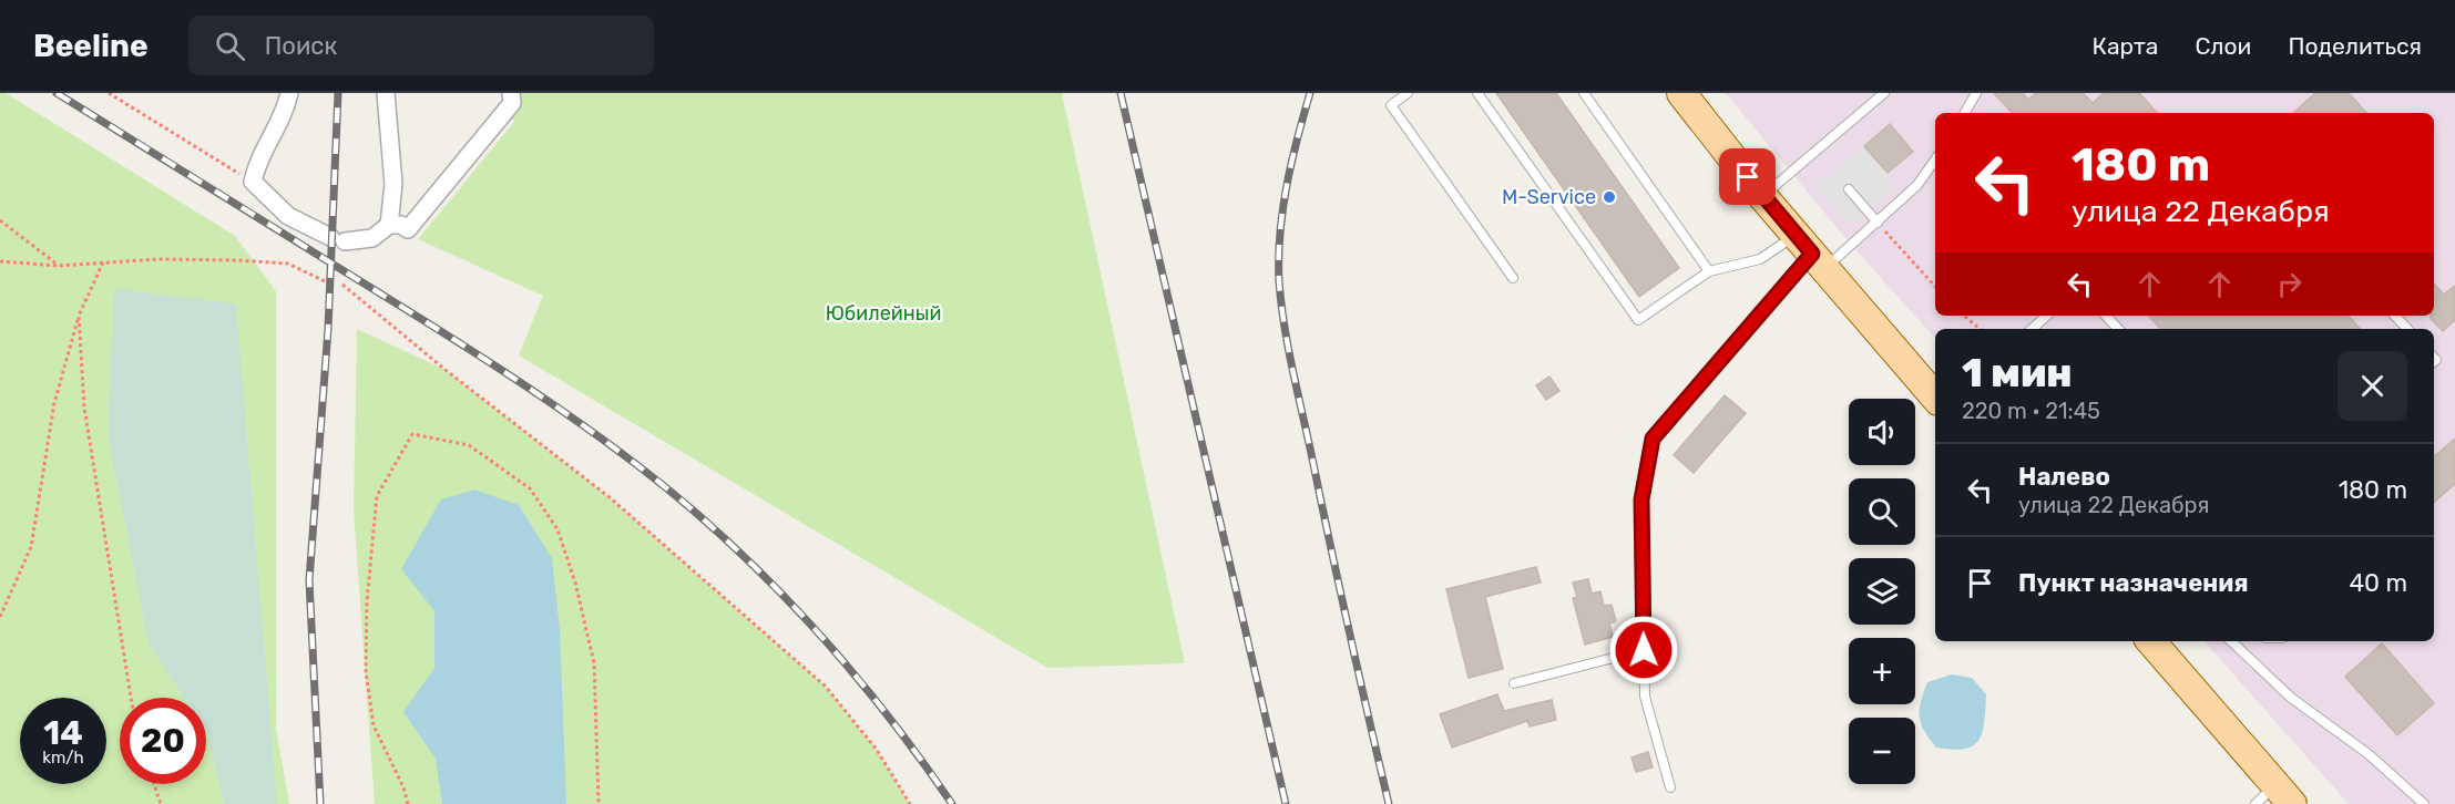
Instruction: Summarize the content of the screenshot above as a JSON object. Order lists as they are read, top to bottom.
{
  "parks": ["Юбилейный"],
  "places": ["M-Service"],
  "page": {
    "header": "Beeline",
    "search": "Поиск",
    "nav": ["Карта", "Слои", "Поделиться"],
    "turn": ["180 m", "улица 22 Декабря"],
    "heading": ["1 мин", "220 m · 21:45"],
    "map_buttons": ["+", "−"],
    "list": [
      {
        "name": "Налево",
        "note": "улица 22 Декабря",
        "value": "180 m"
      },
      {
        "name": "Пункт назначения",
        "value": "40 m"
      }
    ],
    "speed": "14 km/h",
    "limit": "20"
  }
}
